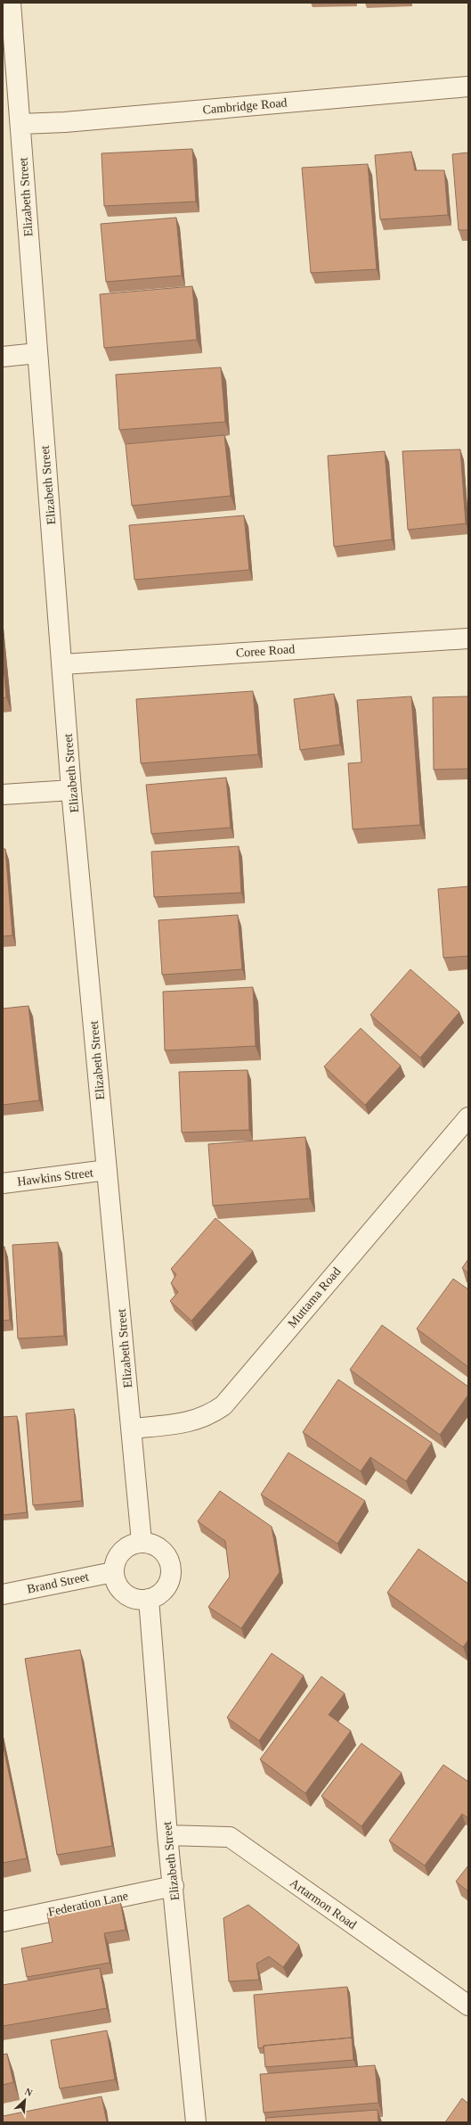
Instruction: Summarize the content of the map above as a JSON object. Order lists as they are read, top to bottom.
{
  "streets": {
    "street": [
      "Cambridge Road",
      "Elizabeth Street",
      "Coree Road",
      "Hawkins Street",
      "Muttama Road",
      "Brand Street",
      "Federation Lane",
      "Artarmon Road"
    ]
  },
  "crossings": [
    ["Cambridge Road", "Elizabeth Street"],
    ["Elizabeth Street", "Coree Road"],
    ["Elizabeth Street", "Hawkins Street"],
    ["Elizabeth Street", "Muttama Road"],
    ["Elizabeth Street", "Brand Street"],
    ["Elizabeth Street", "Federation Lane"],
    ["Elizabeth Street", "Artarmon Road"]
  ],
  "north": "top right"
}
